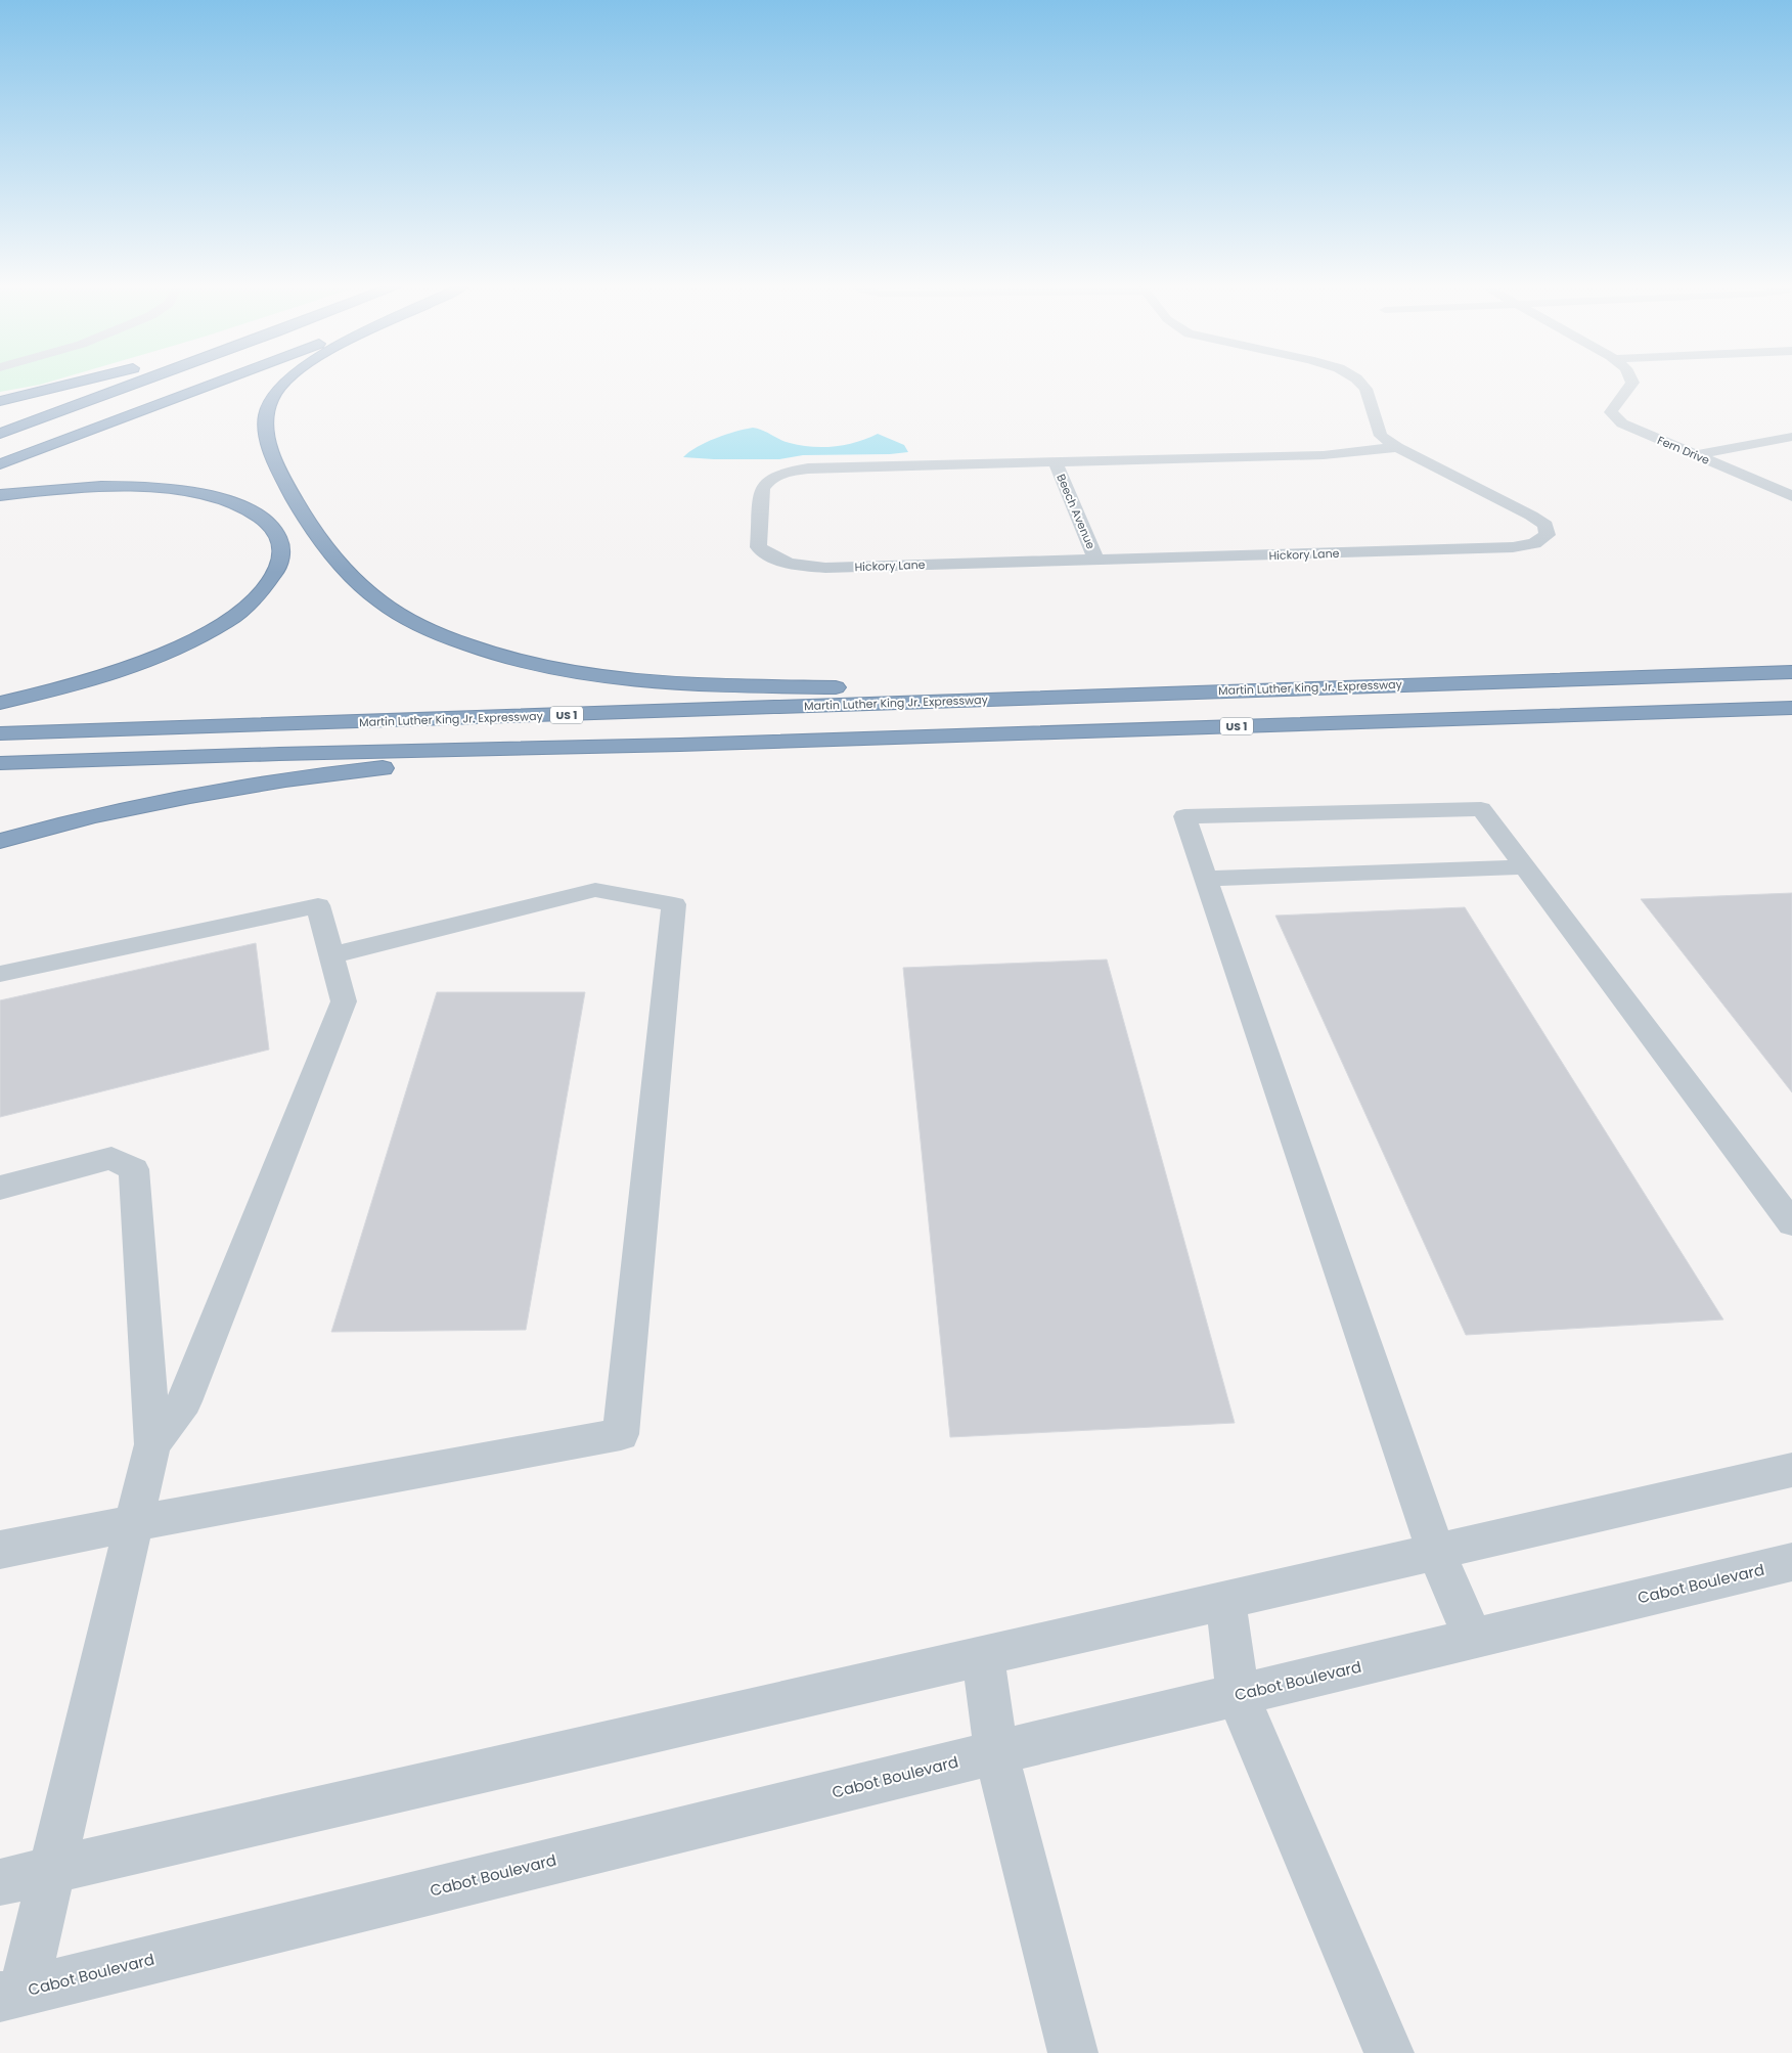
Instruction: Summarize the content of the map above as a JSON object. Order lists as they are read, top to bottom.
{
  "streets": {
    "highway": ["Martin Luther King Jr. Expressway", "US 1"],
    "street": [
      "Fern Drive",
      "Beech Avenue",
      "Hickory Lane",
      "Cabot Boulevard"
    ]
  },
  "crossings": [
    ["Beech Avenue", "Hickory Lane"]
  ]
}
